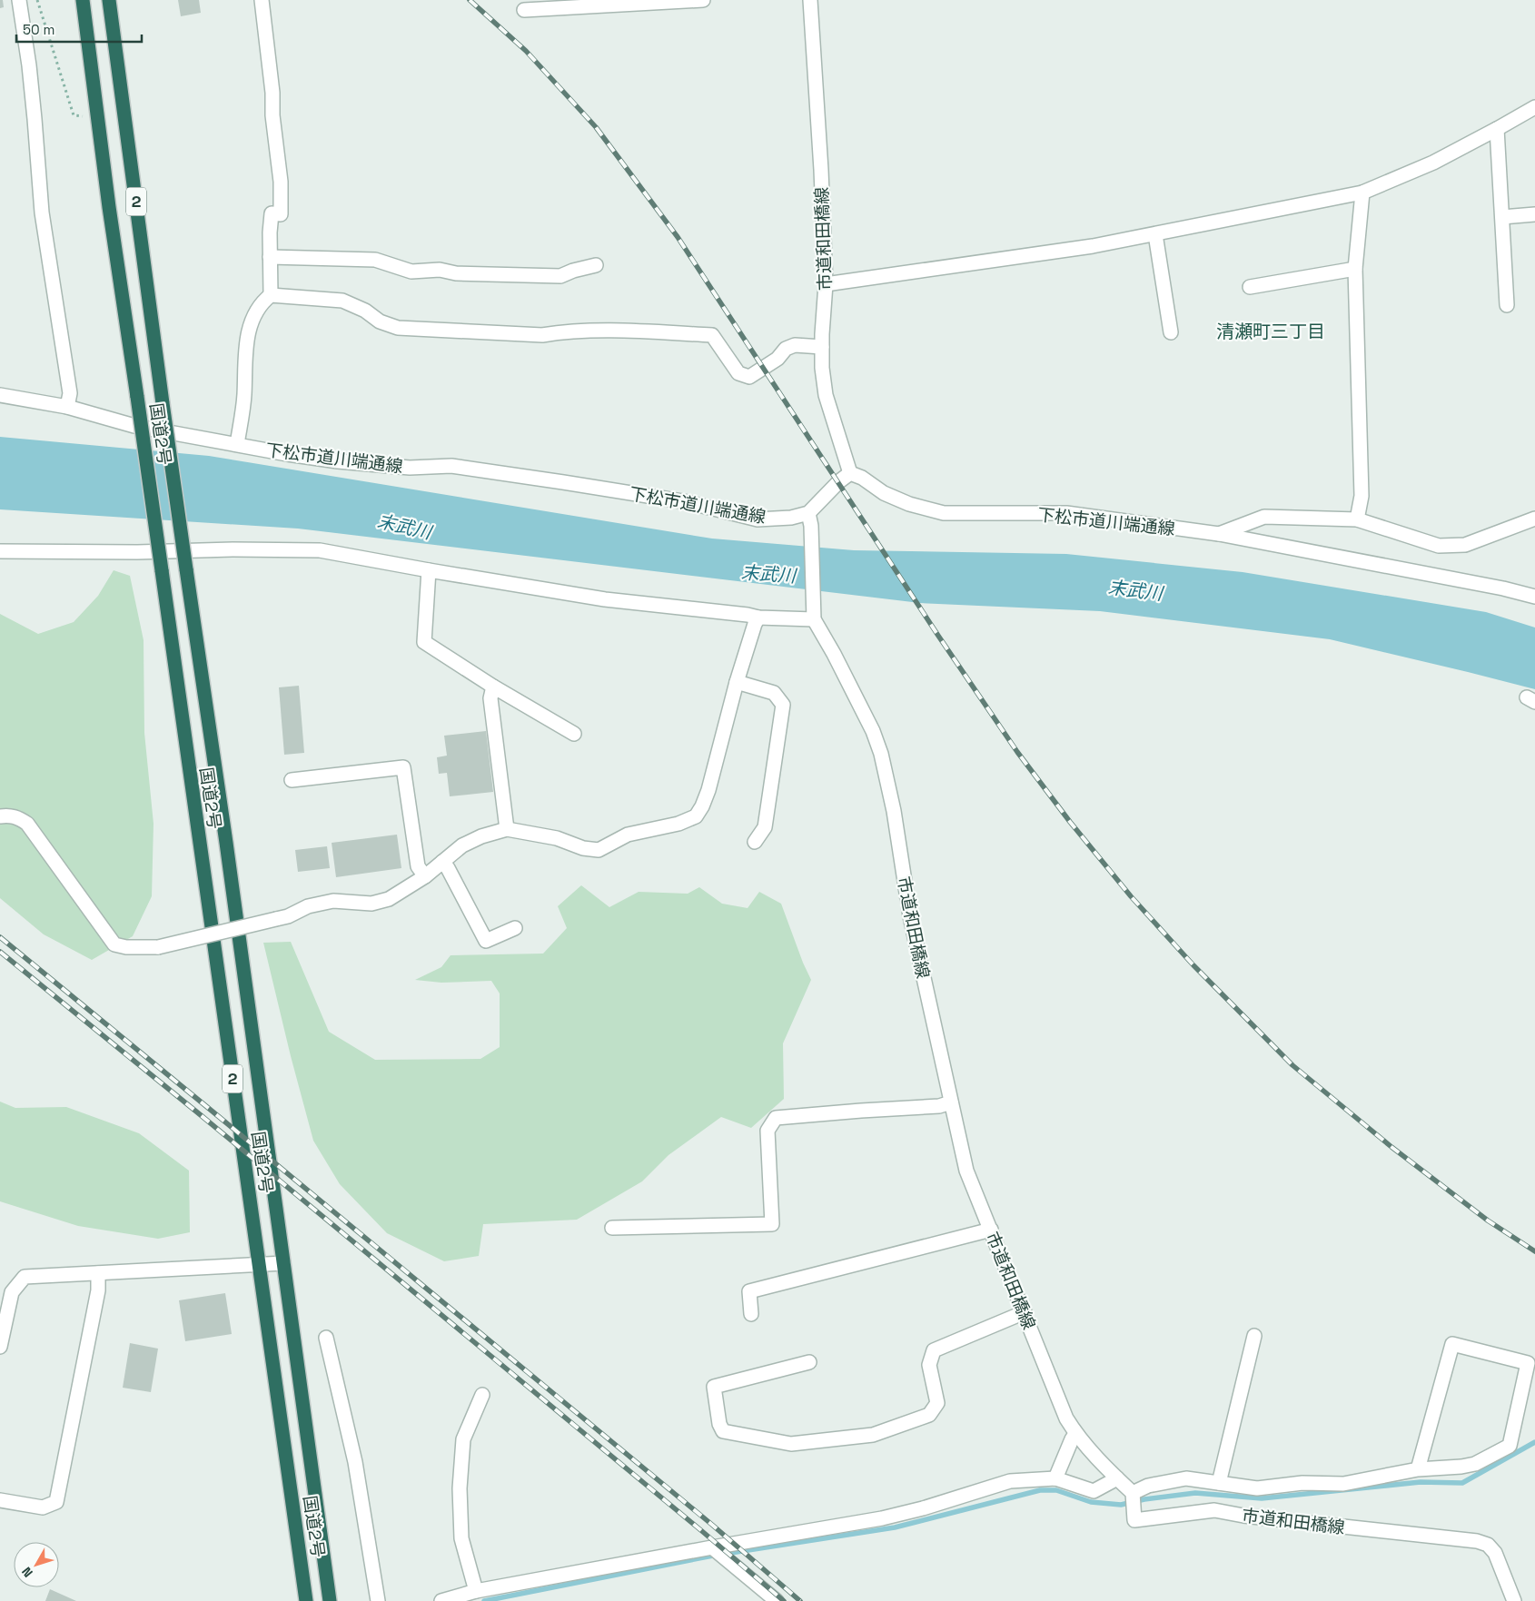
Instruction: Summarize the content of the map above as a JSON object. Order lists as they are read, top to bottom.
{
  "streets": {
    "highway": ["2", "国道2号"],
    "street": ["市道和田橋線", "下松市道川端通線"]
  },
  "crossings": [
    ["市道和田橋線", "下松市道川端通線"]
  ],
  "districts": ["清瀬町三丁目"],
  "water": ["末武川"],
  "scale_bar": "50 m",
  "north": "bottom left"
}
